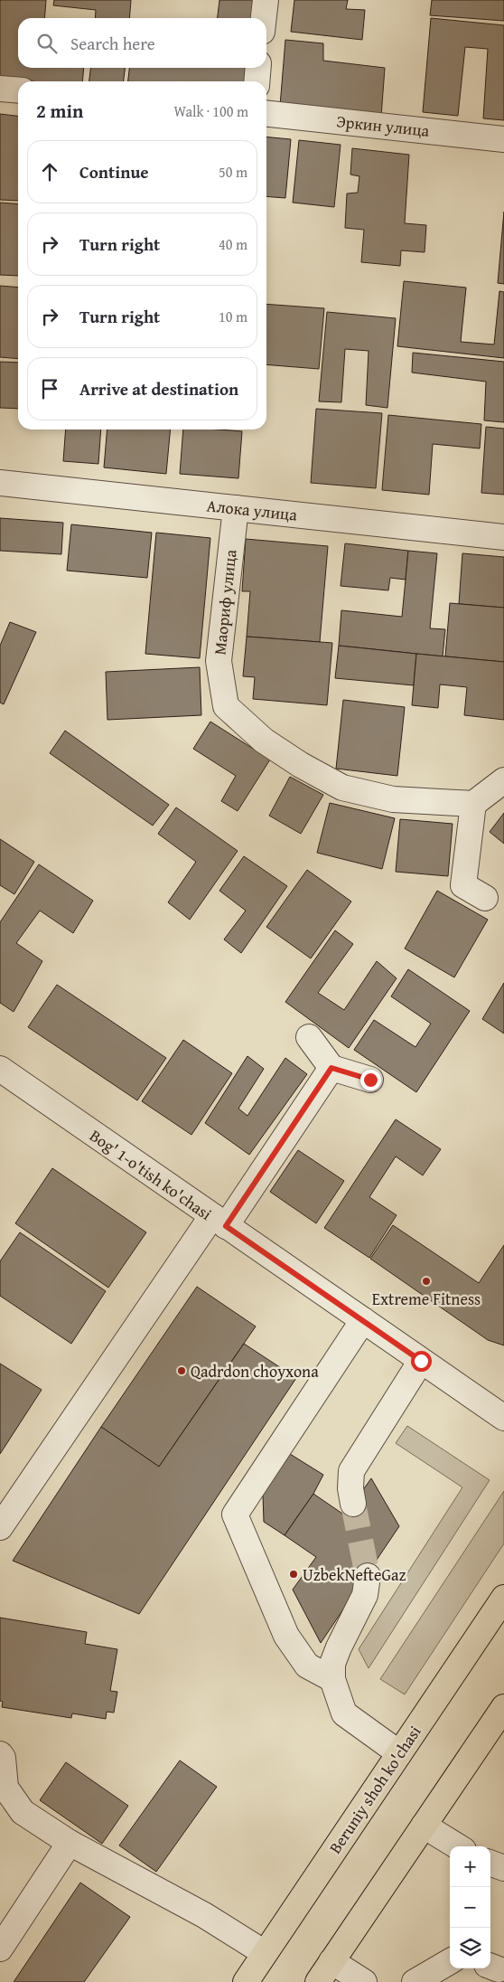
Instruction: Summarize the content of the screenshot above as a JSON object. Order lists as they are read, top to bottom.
{
  "streets": {
    "main road": ["Beruniy shoh ko'chasi"],
    "street": [
      "Эркин улица",
      "Алока улица",
      "Маориф улица",
      "Bog' 1-o'tish ko'chasi"
    ]
  },
  "crossings": [
    ["Алока улица", "Маориф улица"]
  ],
  "places": ["Extreme Fitness", "Qadrdon choyxona", "UzbekNefteGaz"],
  "page": {
    "search": "Search here",
    "heading": ["2 min", "Walk · 100 m"],
    "list": [
      ["Continue", "50 m"],
      ["Turn right", "40 m"],
      ["Turn right", "10 m"],
      "Arrive at destination"
    ],
    "map_buttons": ["+", "−"]
  }
}
